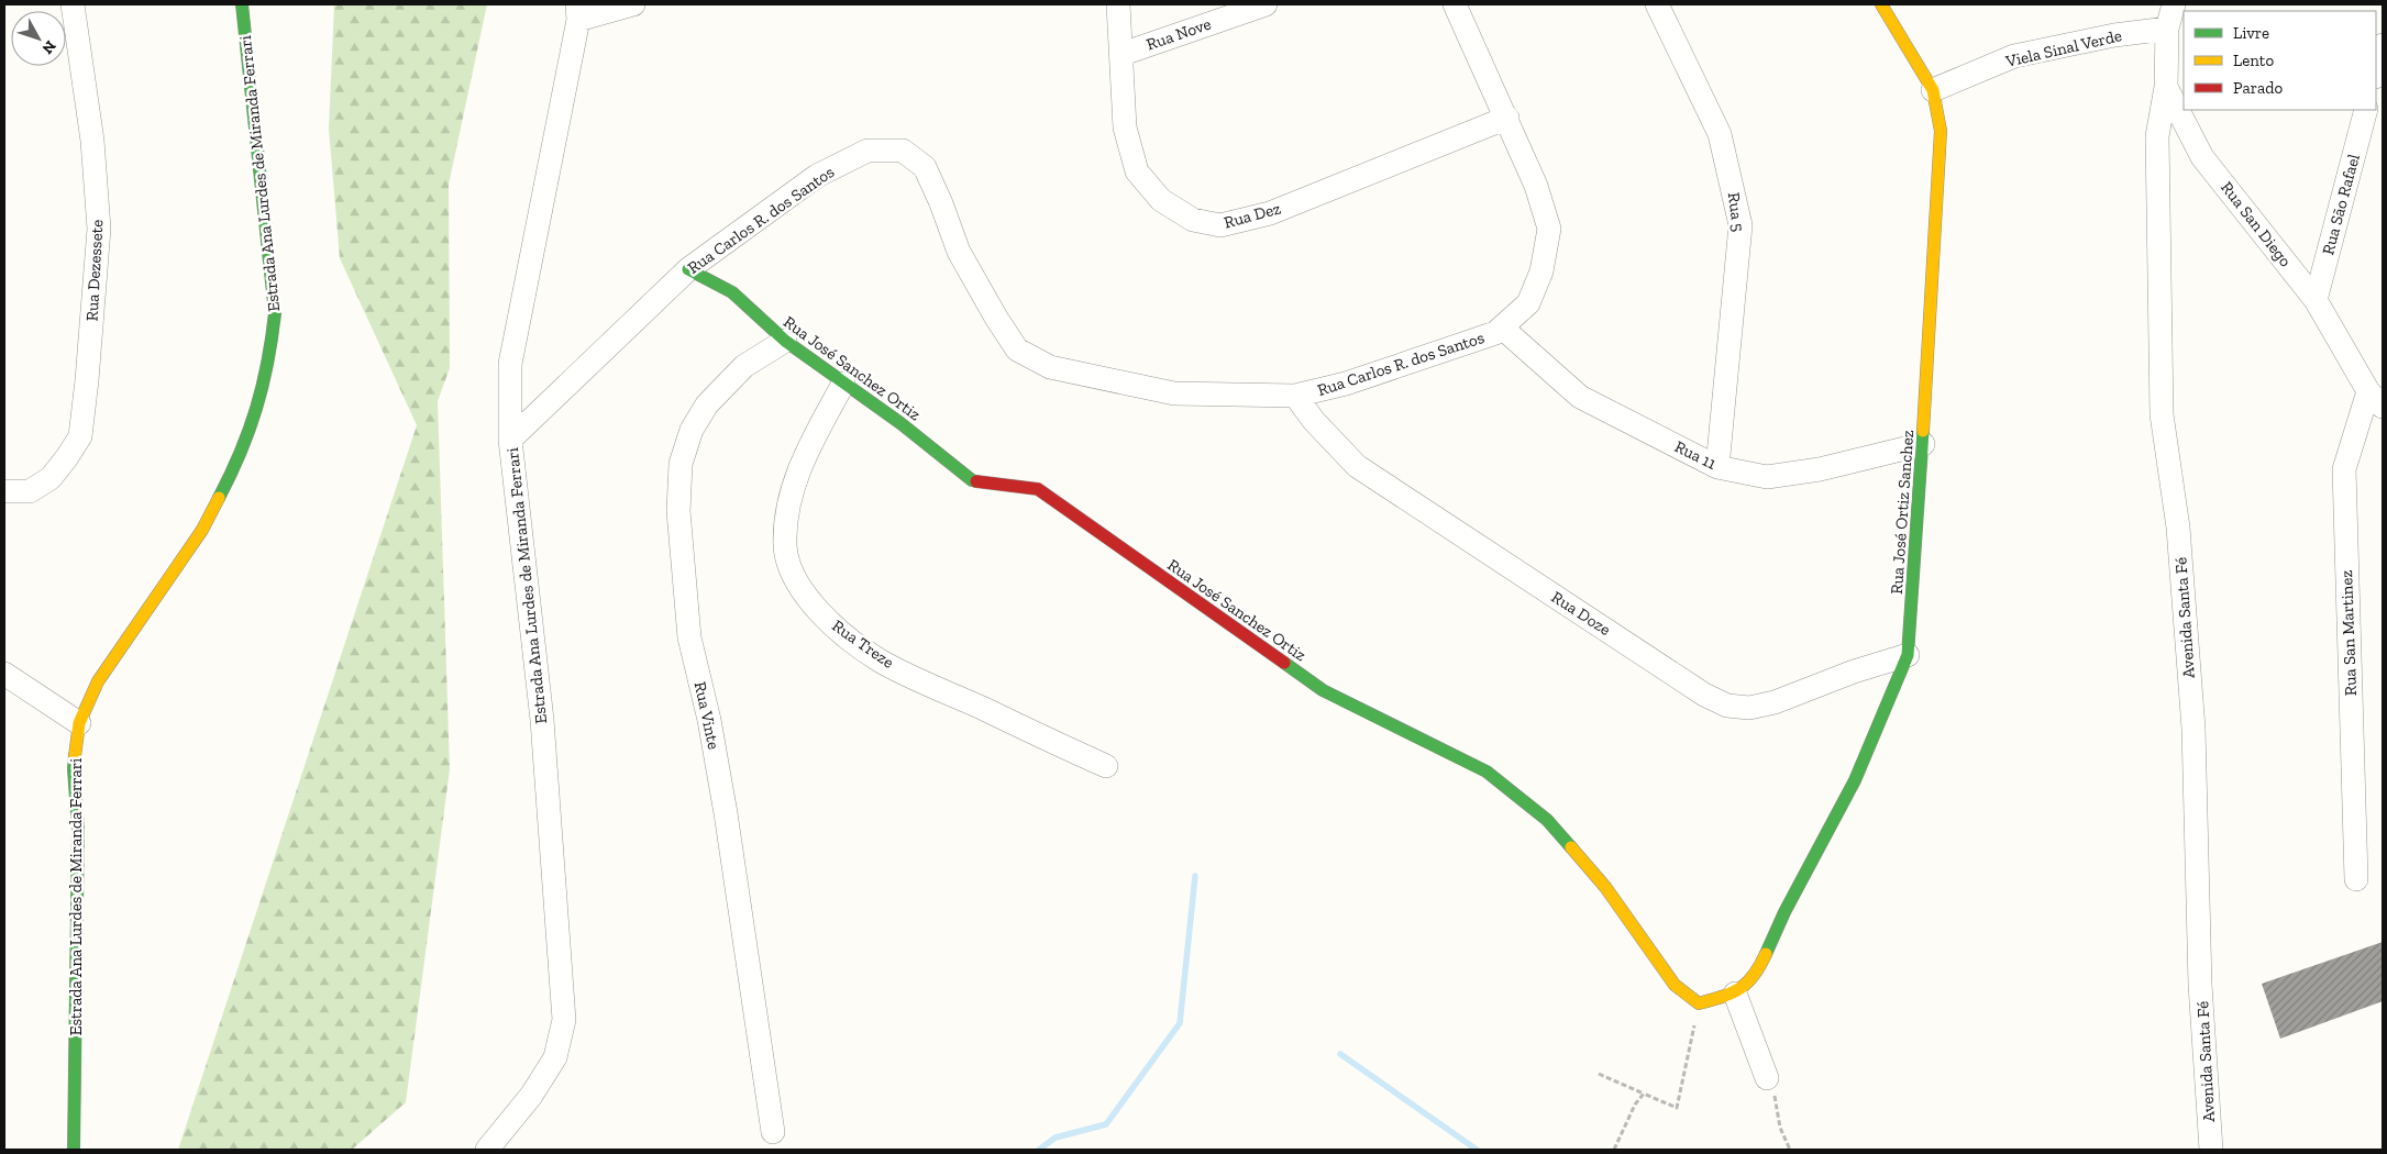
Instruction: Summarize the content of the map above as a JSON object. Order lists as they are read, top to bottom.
{
  "streets": {
    "street": [
      "Rua Nove",
      "Viela Sinal Verde",
      "Estrada Ana Lurdes de Miranda Ferrari",
      "Rua São Rafael",
      "Rua 5",
      "Rua Dez",
      "Rua Carlos R. dos Santos",
      "Rua San Diego",
      "Rua Dezessete",
      "Rua José Sanchez Ortiz",
      "Rua 11",
      "Rua José Ortiz Sanchez",
      "Rua Doze",
      "Avenida Santa Fé",
      "Rua San Martinez",
      "Rua Treze",
      "Rua Vinte"
    ]
  },
  "crossings": [
    ["Rua Nove", "Rua Dez"],
    ["Viela Sinal Verde", "Rua San Diego"],
    ["Viela Sinal Verde", "Rua José Ortiz Sanchez"],
    ["Estrada Ana Lurdes de Miranda Ferrari", "Rua Carlos R. dos Santos"],
    ["Rua São Rafael", "Rua San Diego"],
    ["Rua 5", "Rua 11"],
    ["Rua Dez", "Rua Carlos R. dos Santos"],
    ["Rua Carlos R. dos Santos", "Rua José Sanchez Ortiz"],
    ["Rua Carlos R. dos Santos", "Rua 11"],
    ["Rua Carlos R. dos Santos", "Rua Doze"],
    ["Rua San Diego", "Avenida Santa Fé"],
    ["Rua San Diego", "Rua San Martinez"],
    ["Rua José Sanchez Ortiz", "Rua Treze"],
    ["Rua José Sanchez Ortiz", "Rua Vinte"],
    ["Rua 11", "Rua José Ortiz Sanchez"],
    ["Rua José Ortiz Sanchez", "Rua Doze"]
  ],
  "legend": ["Livre", "Lento", "Parado"],
  "north": "bottom right"
}
